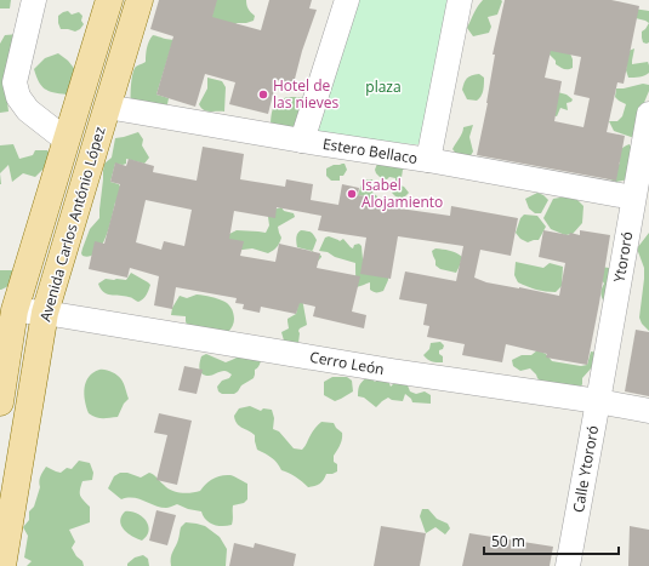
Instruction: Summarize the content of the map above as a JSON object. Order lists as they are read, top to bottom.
{
  "streets": {
    "main road": ["Avenida Carlos António López"],
    "street": [
      "Estero Bellaco",
      "Ytororó",
      "Cerro León",
      "Calle Ytororó"
    ]
  },
  "crossings": [
    ["Estero Bellaco", "Avenida Carlos António López"],
    ["Estero Bellaco", "Ytororó"],
    ["Avenida Carlos António López", "Cerro León"],
    ["Ytororó", "Cerro León"],
    ["Ytororó", "Calle Ytororó"],
    ["Cerro León", "Calle Ytororó"]
  ],
  "parks": ["plaza"],
  "places": ["Hotel de las nieves", "Isabel Alojamiento"],
  "scale_bar": "50 m"
}
